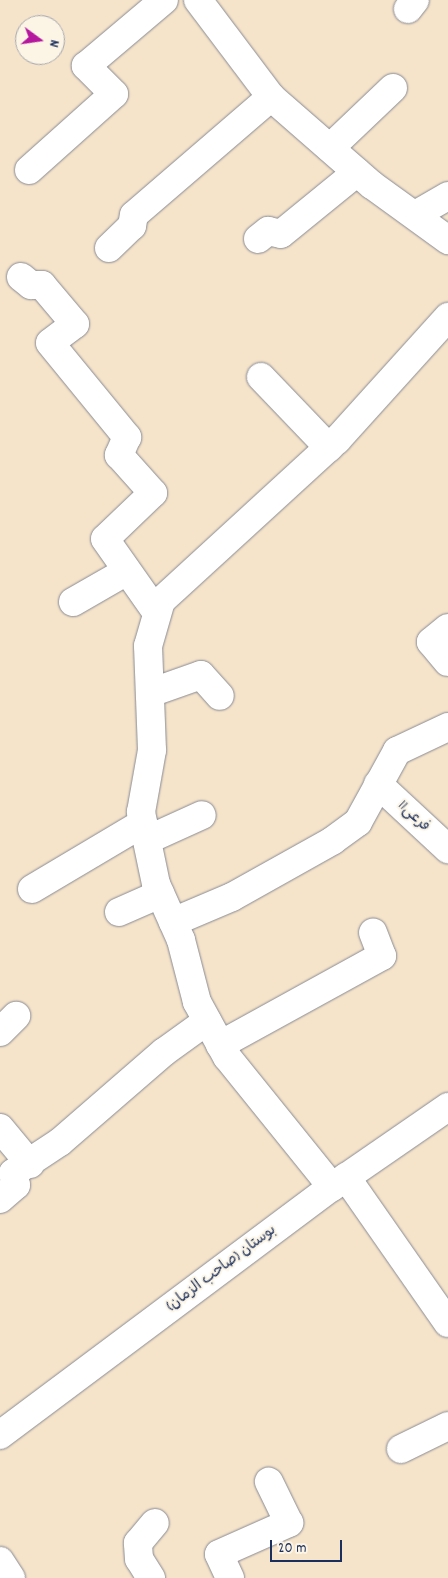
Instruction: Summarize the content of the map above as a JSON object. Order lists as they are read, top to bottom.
{
  "streets": {
    "street": ["فرعی11", "بوستان (صاحب الزمان)"]
  },
  "scale_bar": "20 m",
  "north": "right"
}
